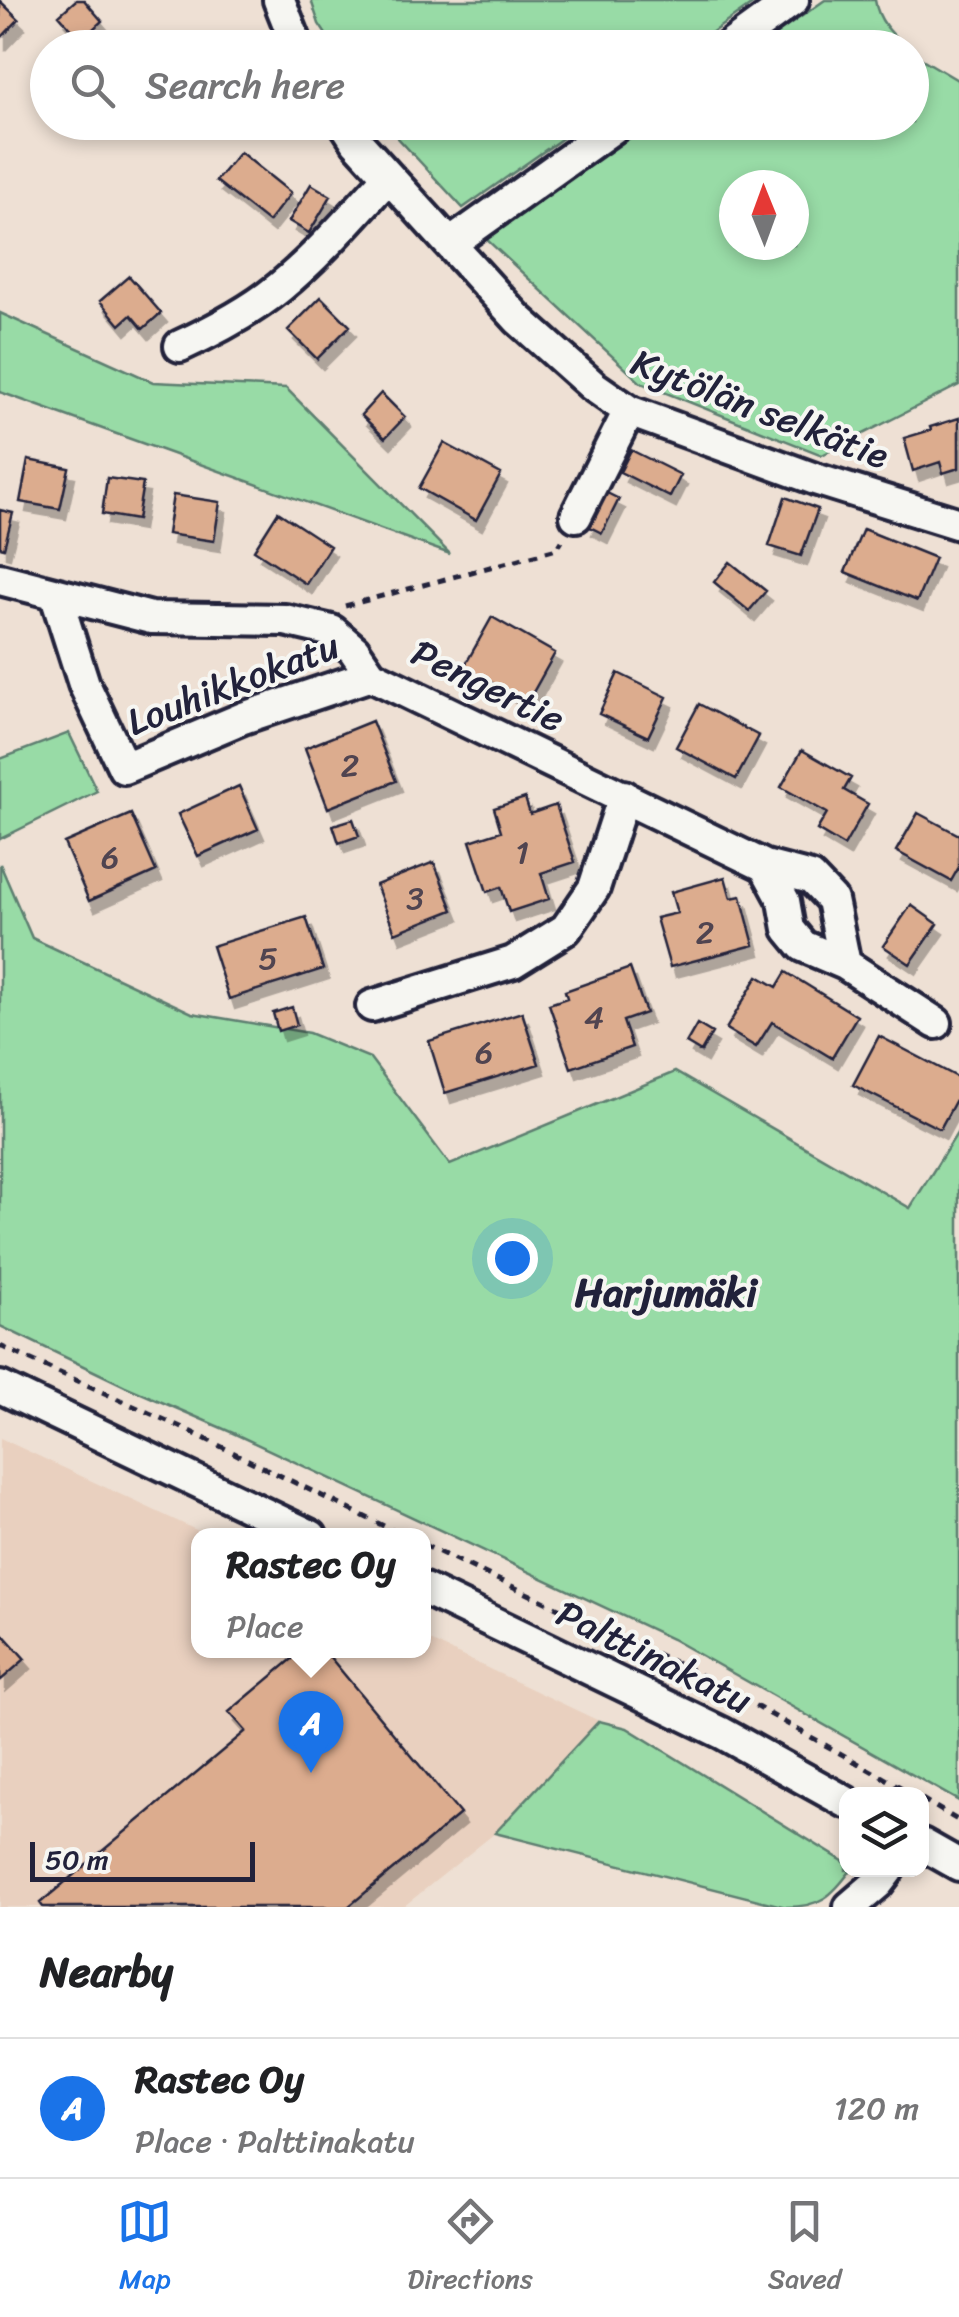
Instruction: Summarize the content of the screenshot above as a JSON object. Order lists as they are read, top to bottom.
{
  "streets": {
    "street": [
      "Kytölän selkätie",
      "Louhikkokatu",
      "Pengertie",
      "Palttinakatu"
    ]
  },
  "crossings": [
    ["Louhikkokatu", "Pengertie"]
  ],
  "districts": ["Harjumäki"],
  "house_numbers": [
    "2",
    "1",
    "6",
    "3",
    "2",
    "5",
    "4",
    "6"
  ],
  "scale_bar": "50 m",
  "north": "top",
  "page": {
    "search": "Search here",
    "popup": ["Rastec Oy", "Place"],
    "pins": "A",
    "scale": "50 m",
    "heading": "Nearby",
    "list": [
      {
        "mark": "A",
        "name": "Rastec Oy",
        "note": "Place · Palttinakatu",
        "value": "120 m"
      }
    ],
    "nav": ["Map", "Directions", "Saved"]
  }
}
